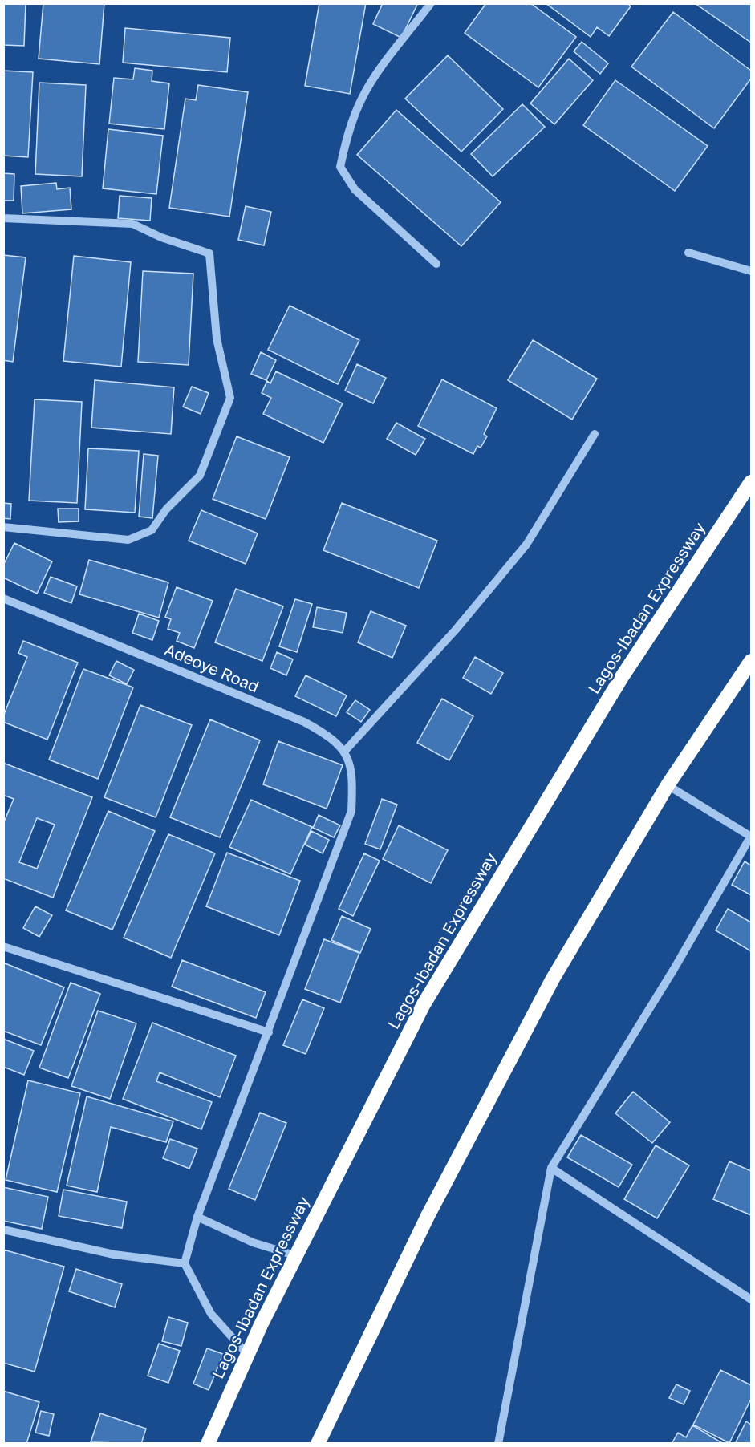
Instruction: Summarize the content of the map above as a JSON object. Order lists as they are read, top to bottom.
{
  "streets": {
    "highway": ["Lagos-Ibadan Expressway"],
    "street": ["Adeoye Road"]
  }
}
